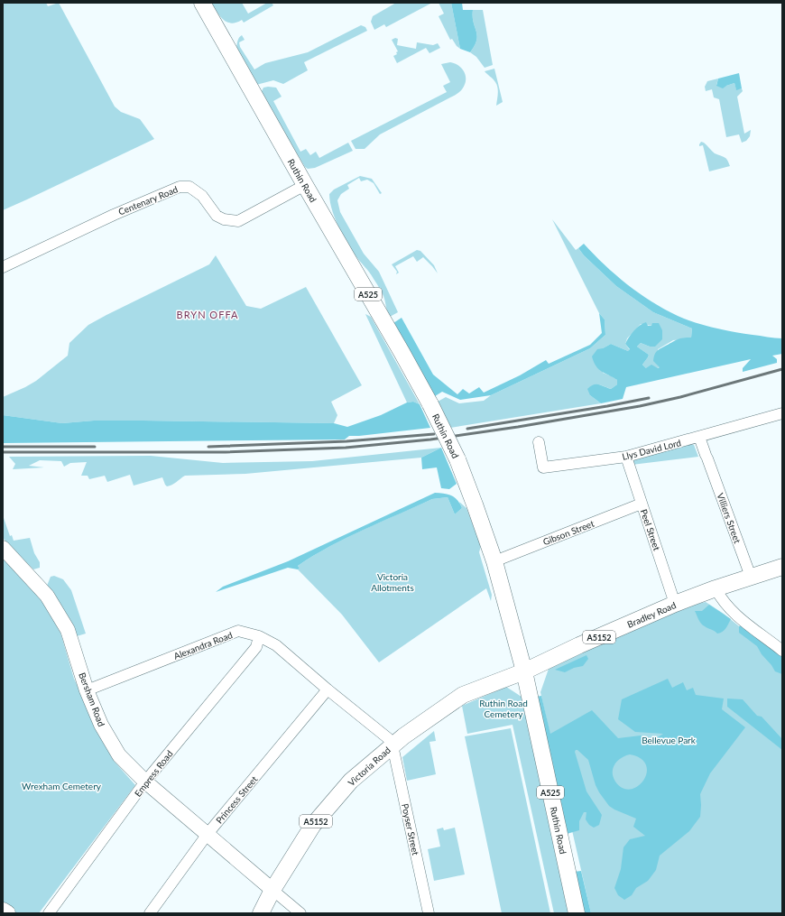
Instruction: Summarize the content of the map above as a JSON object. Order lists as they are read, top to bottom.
{
  "streets": {
    "main road": [
      "Ruthin Road",
      "A525",
      "Bradley Road",
      "A5152",
      "Bersham Road",
      "Victoria Road"
    ],
    "street": [
      "Centenary Road",
      "Llys David Lord",
      "Villiers Street",
      "Peel Street",
      "Gibson Street",
      "Alexandra Road",
      "Empress Road",
      "Princess Street",
      "Poyser Street"
    ]
  },
  "crossings": [
    ["Ruthin Road", "Centenary Road"],
    ["Ruthin Road", "Gibson Street"],
    ["Ruthin Road", "Bradley Road"],
    ["Ruthin Road", "Victoria Road"],
    ["Llys David Lord", "Villiers Street"],
    ["Llys David Lord", "Peel Street"],
    ["Villiers Street", "Bradley Road"],
    ["Peel Street", "Gibson Street"],
    ["Peel Street", "Bradley Road"],
    ["Bradley Road", "Victoria Road"],
    ["Alexandra Road", "Bersham Road"],
    ["Alexandra Road", "Victoria Road"],
    ["Alexandra Road", "Empress Road"],
    ["Alexandra Road", "Princess Street"],
    ["Alexandra Road", "Poyser Street"],
    ["Bersham Road", "Victoria Road"],
    ["Bersham Road", "Empress Road"],
    ["Bersham Road", "Princess Street"],
    ["Victoria Road", "Poyser Street"]
  ],
  "districts": ["BRYN OFFA"],
  "parks": [
    "Victoria Allotments",
    "Ruthin Road Cemetery",
    "Bellevue Park",
    "Wrexham Cemetery"
  ]
}
